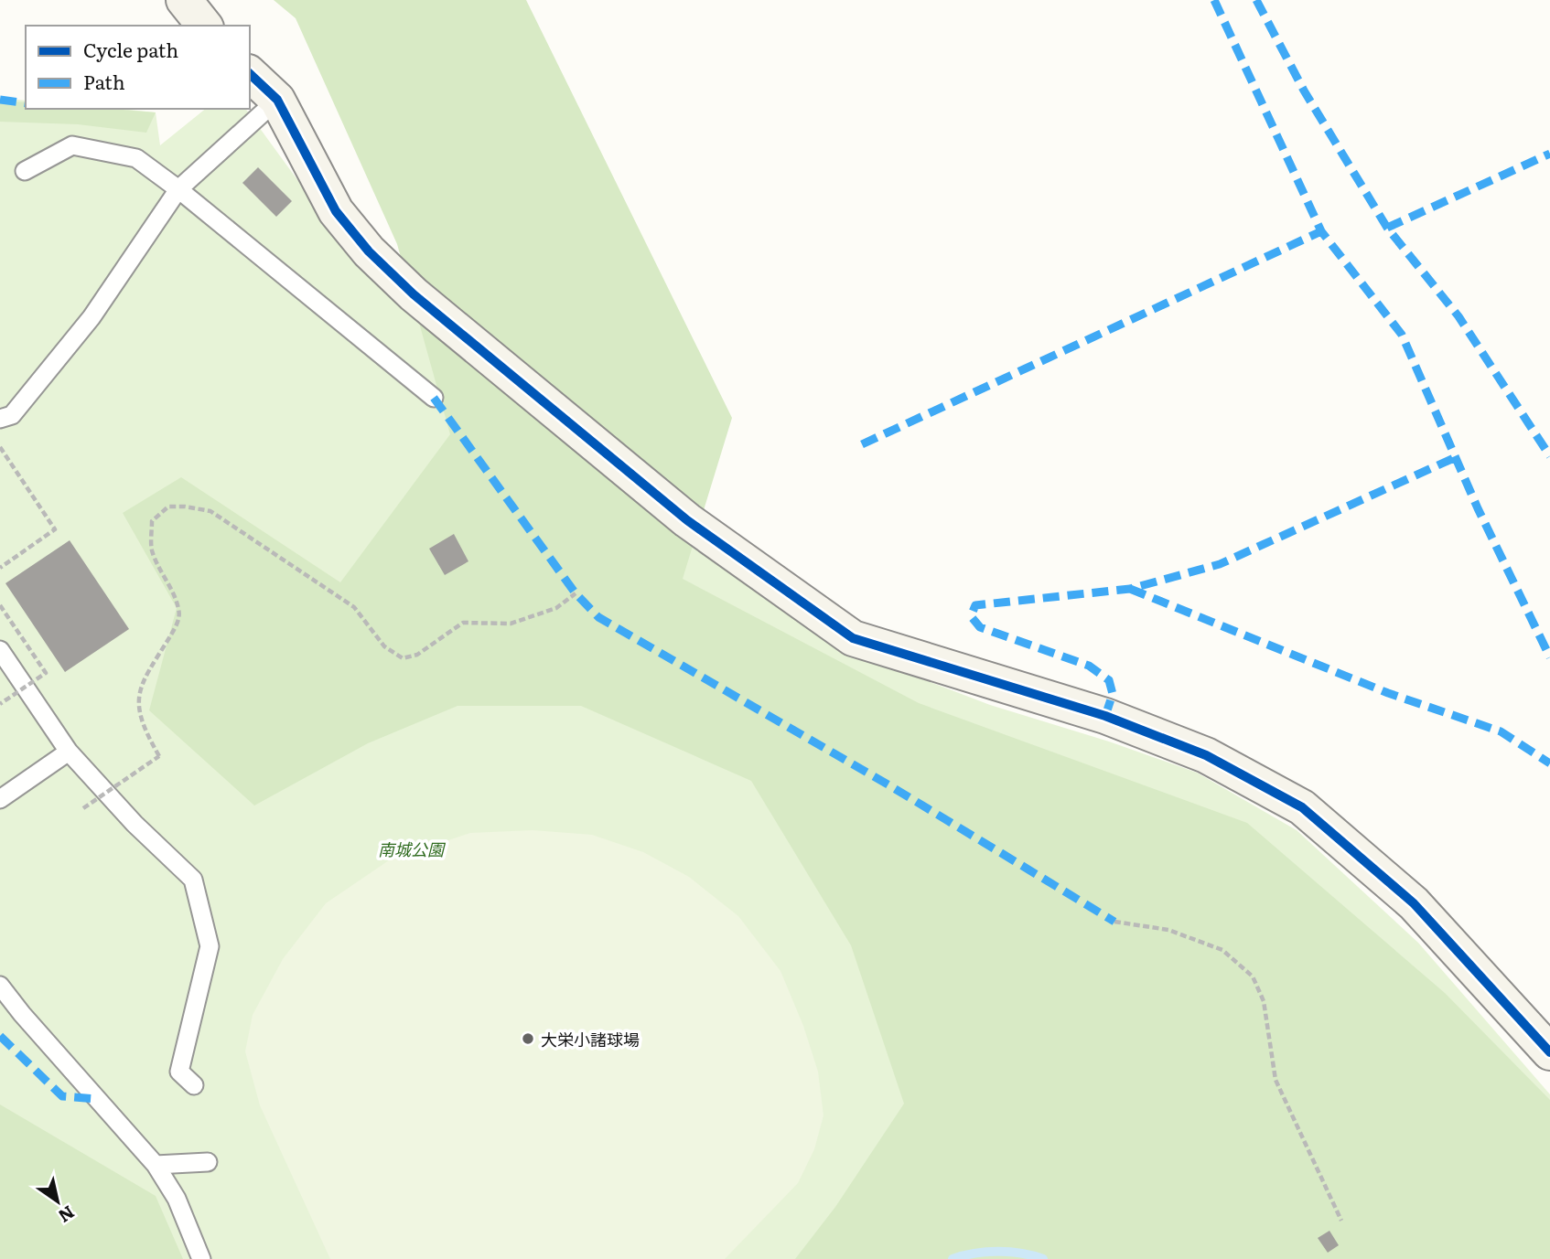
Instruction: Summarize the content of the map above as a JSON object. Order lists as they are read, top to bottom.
{
  "parks": ["南城公園"],
  "places": ["大栄小諸球場"],
  "legend": ["Cycle path", "Path"],
  "north": "bottom right"
}
